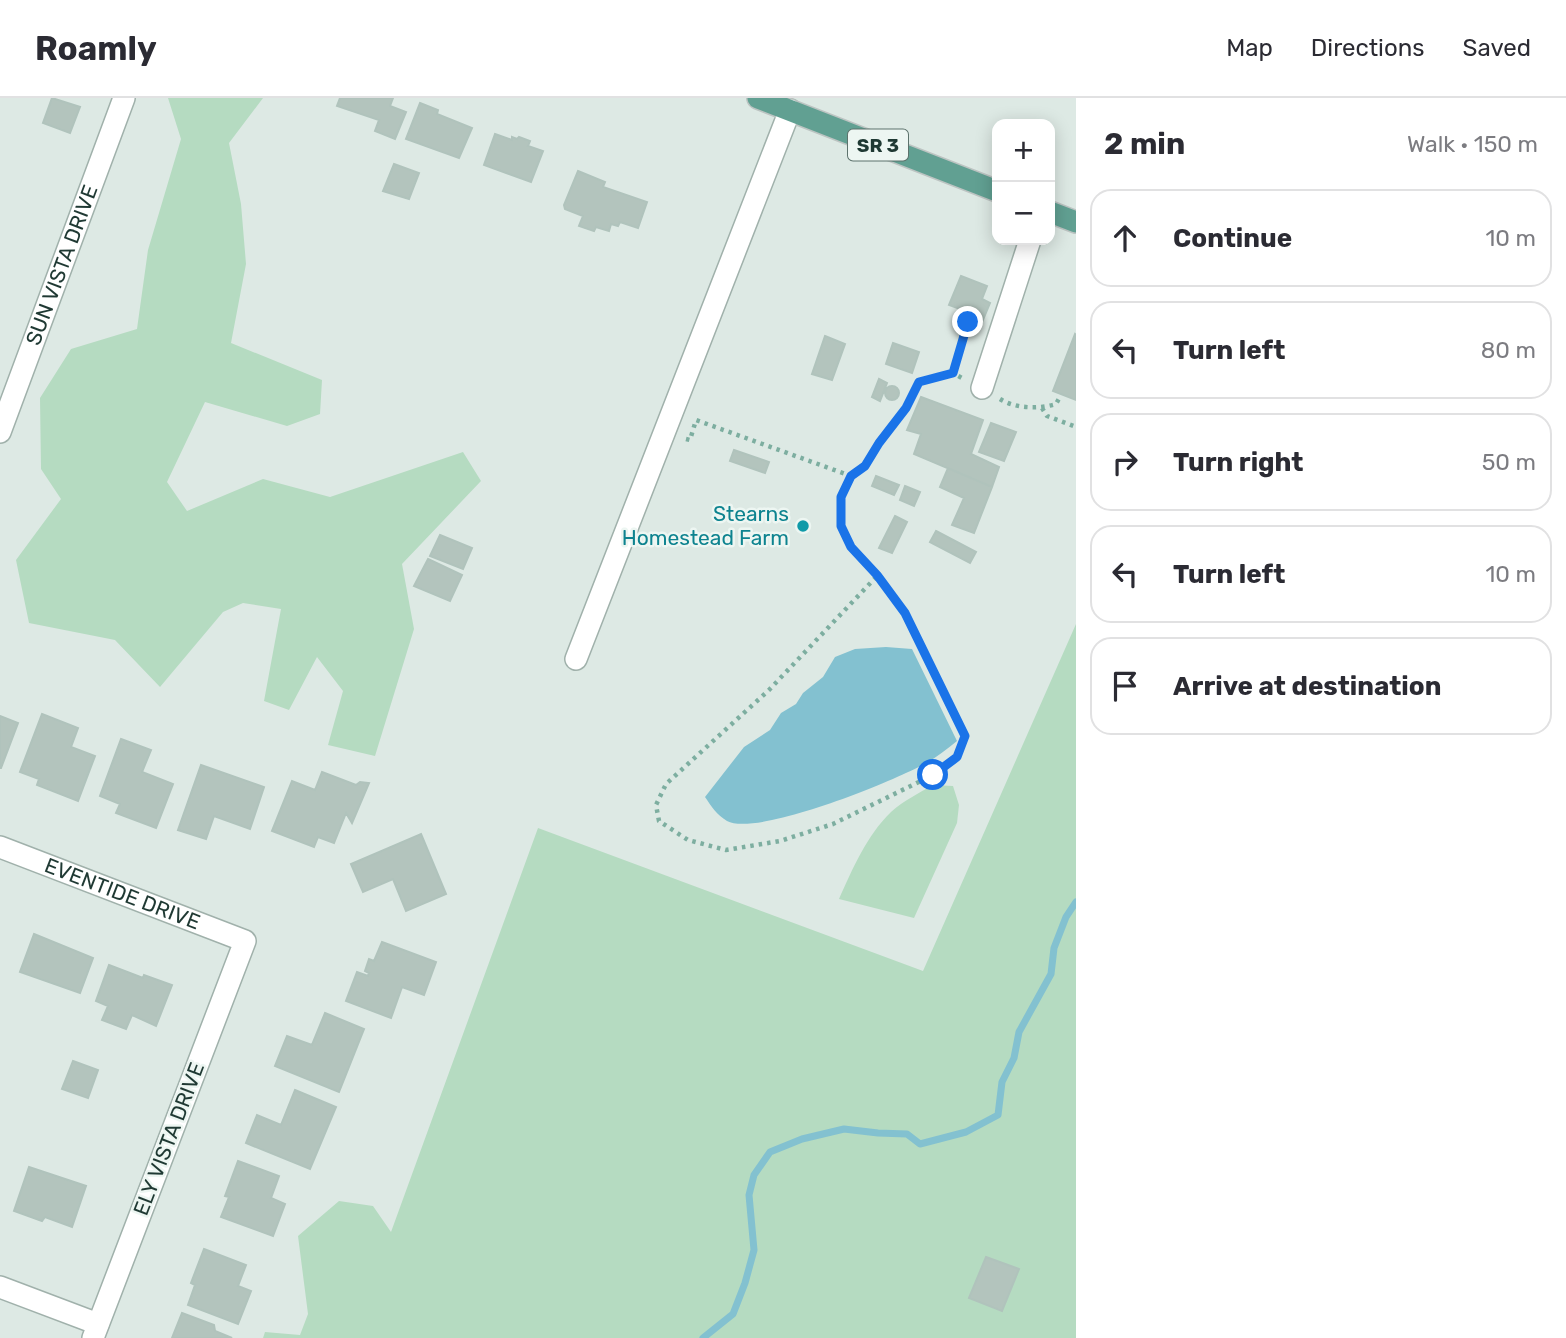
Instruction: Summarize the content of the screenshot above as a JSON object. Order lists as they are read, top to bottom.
{
  "streets": {
    "main road": ["SR 3"],
    "street": ["SUN VISTA DRIVE", "EVENTIDE DRIVE", "ELY VISTA DRIVE"]
  },
  "crossings": [
    ["EVENTIDE DRIVE", "ELY VISTA DRIVE"]
  ],
  "places": ["Stearns Homestead Farm"],
  "page": {
    "header": "Roamly",
    "nav": ["Map", "Directions", "Saved"],
    "heading": ["2 min", "Walk · 150 m"],
    "map_buttons": ["+", "−"],
    "list": [
      ["Continue", "10 m"],
      ["Turn left", "80 m"],
      ["Turn right", "50 m"],
      ["Turn left", "10 m"],
      "Arrive at destination"
    ]
  }
}
